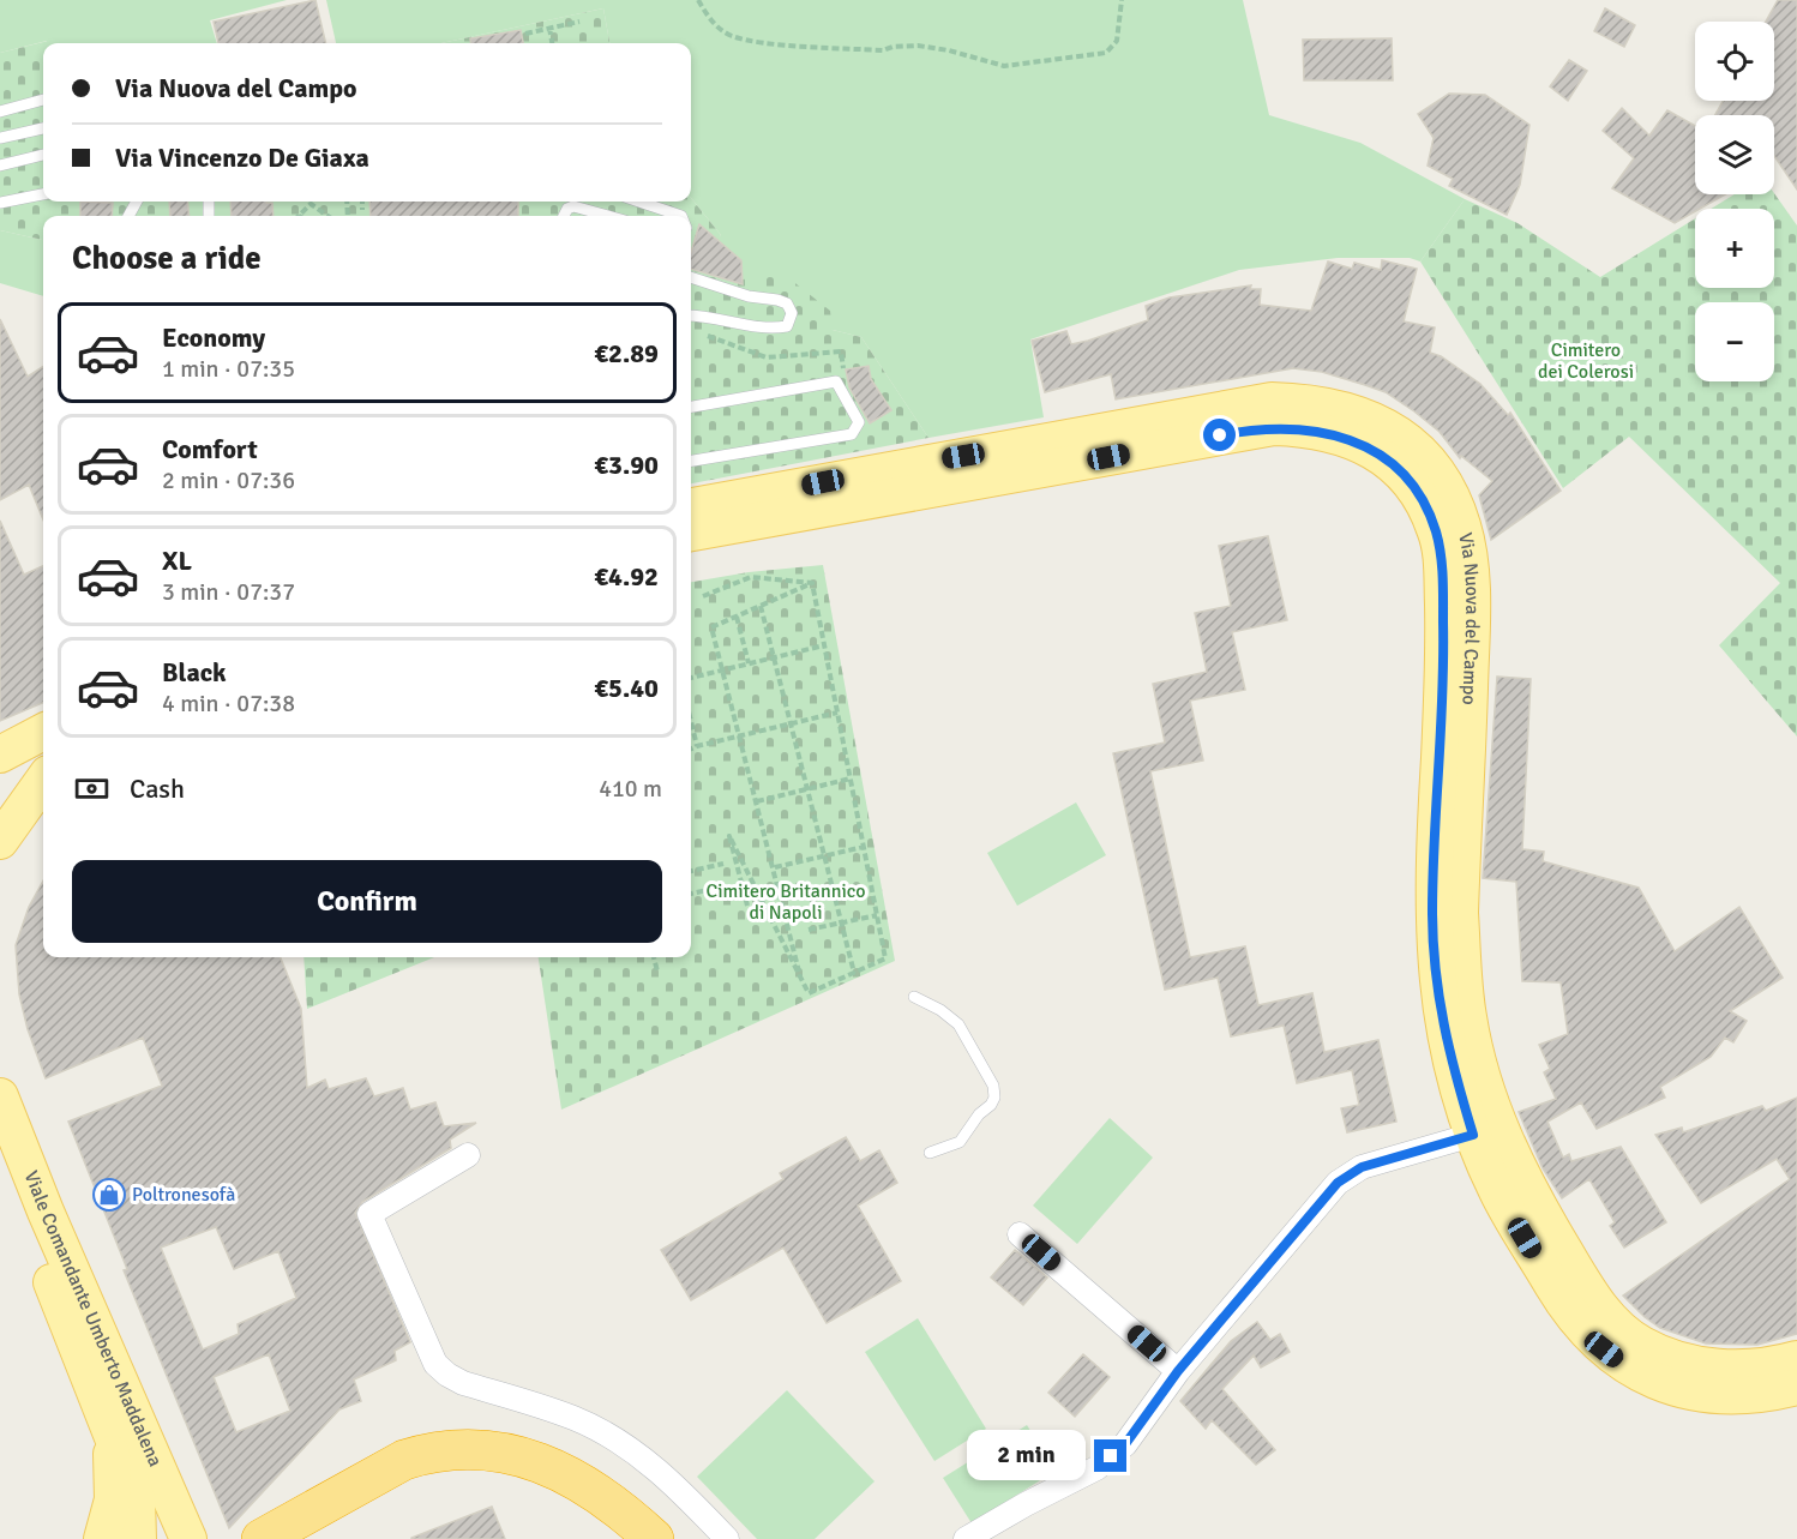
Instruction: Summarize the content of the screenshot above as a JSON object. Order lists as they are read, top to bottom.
{
  "streets": {
    "main road": ["Via Nuova del Campo", "Viale Comandante Umberto Maddalena"]
  },
  "parks": ["Cimitero dei Colerosi", "Cimitero Britannico di Napoli"],
  "places": {
    "shop": ["Poltronesofà"]
  },
  "page": {
    "map_buttons": ["+", "−"],
    "banner": ["Via Nuova del Campo", "Via Vincenzo De Giaxa"],
    "heading": "Choose a ride",
    "list": [
      {
        "name": "Economy",
        "note": "1 min · 07:35",
        "value": "€2.89"
      },
      {
        "name": "Comfort",
        "note": "2 min · 07:36",
        "value": "€3.90"
      },
      {
        "name": "XL",
        "note": "3 min · 07:37",
        "value": "€4.92"
      },
      {
        "name": "Black",
        "note": "4 min · 07:38",
        "value": "€5.40"
      }
    ],
    "pay": ["Cash", "410 m"],
    "buttons": "Confirm",
    "bubble": "2 min"
  }
}
